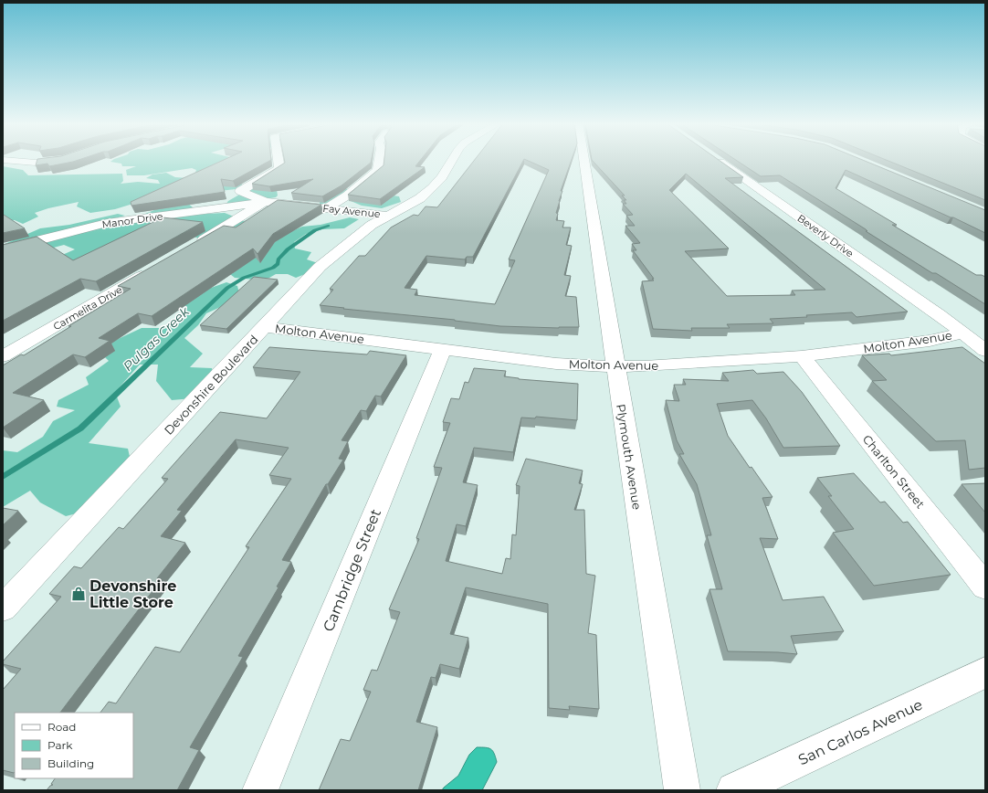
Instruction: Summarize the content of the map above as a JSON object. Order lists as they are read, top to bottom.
{
  "streets": {
    "street": [
      "Fay Avenue",
      "Manor Drive",
      "Beverly Drive",
      "Carmelita Drive",
      "Molton Avenue",
      "Devonshire Boulevard",
      "Plymouth Avenue",
      "Charlton Street",
      "Cambridge Street",
      "San Carlos Avenue"
    ]
  },
  "crossings": [
    ["Fay Avenue", "Manor Drive"],
    ["Fay Avenue", "Devonshire Boulevard"],
    ["Beverly Drive", "Molton Avenue"],
    ["Molton Avenue", "Devonshire Boulevard"],
    ["Molton Avenue", "Plymouth Avenue"],
    ["Molton Avenue", "Charlton Street"],
    ["Molton Avenue", "Cambridge Street"]
  ],
  "water": ["Pulgas Creek"],
  "places": {
    "shop": ["Devonshire Little Store"]
  },
  "legend": ["Road", "Park", "Building"]
}
